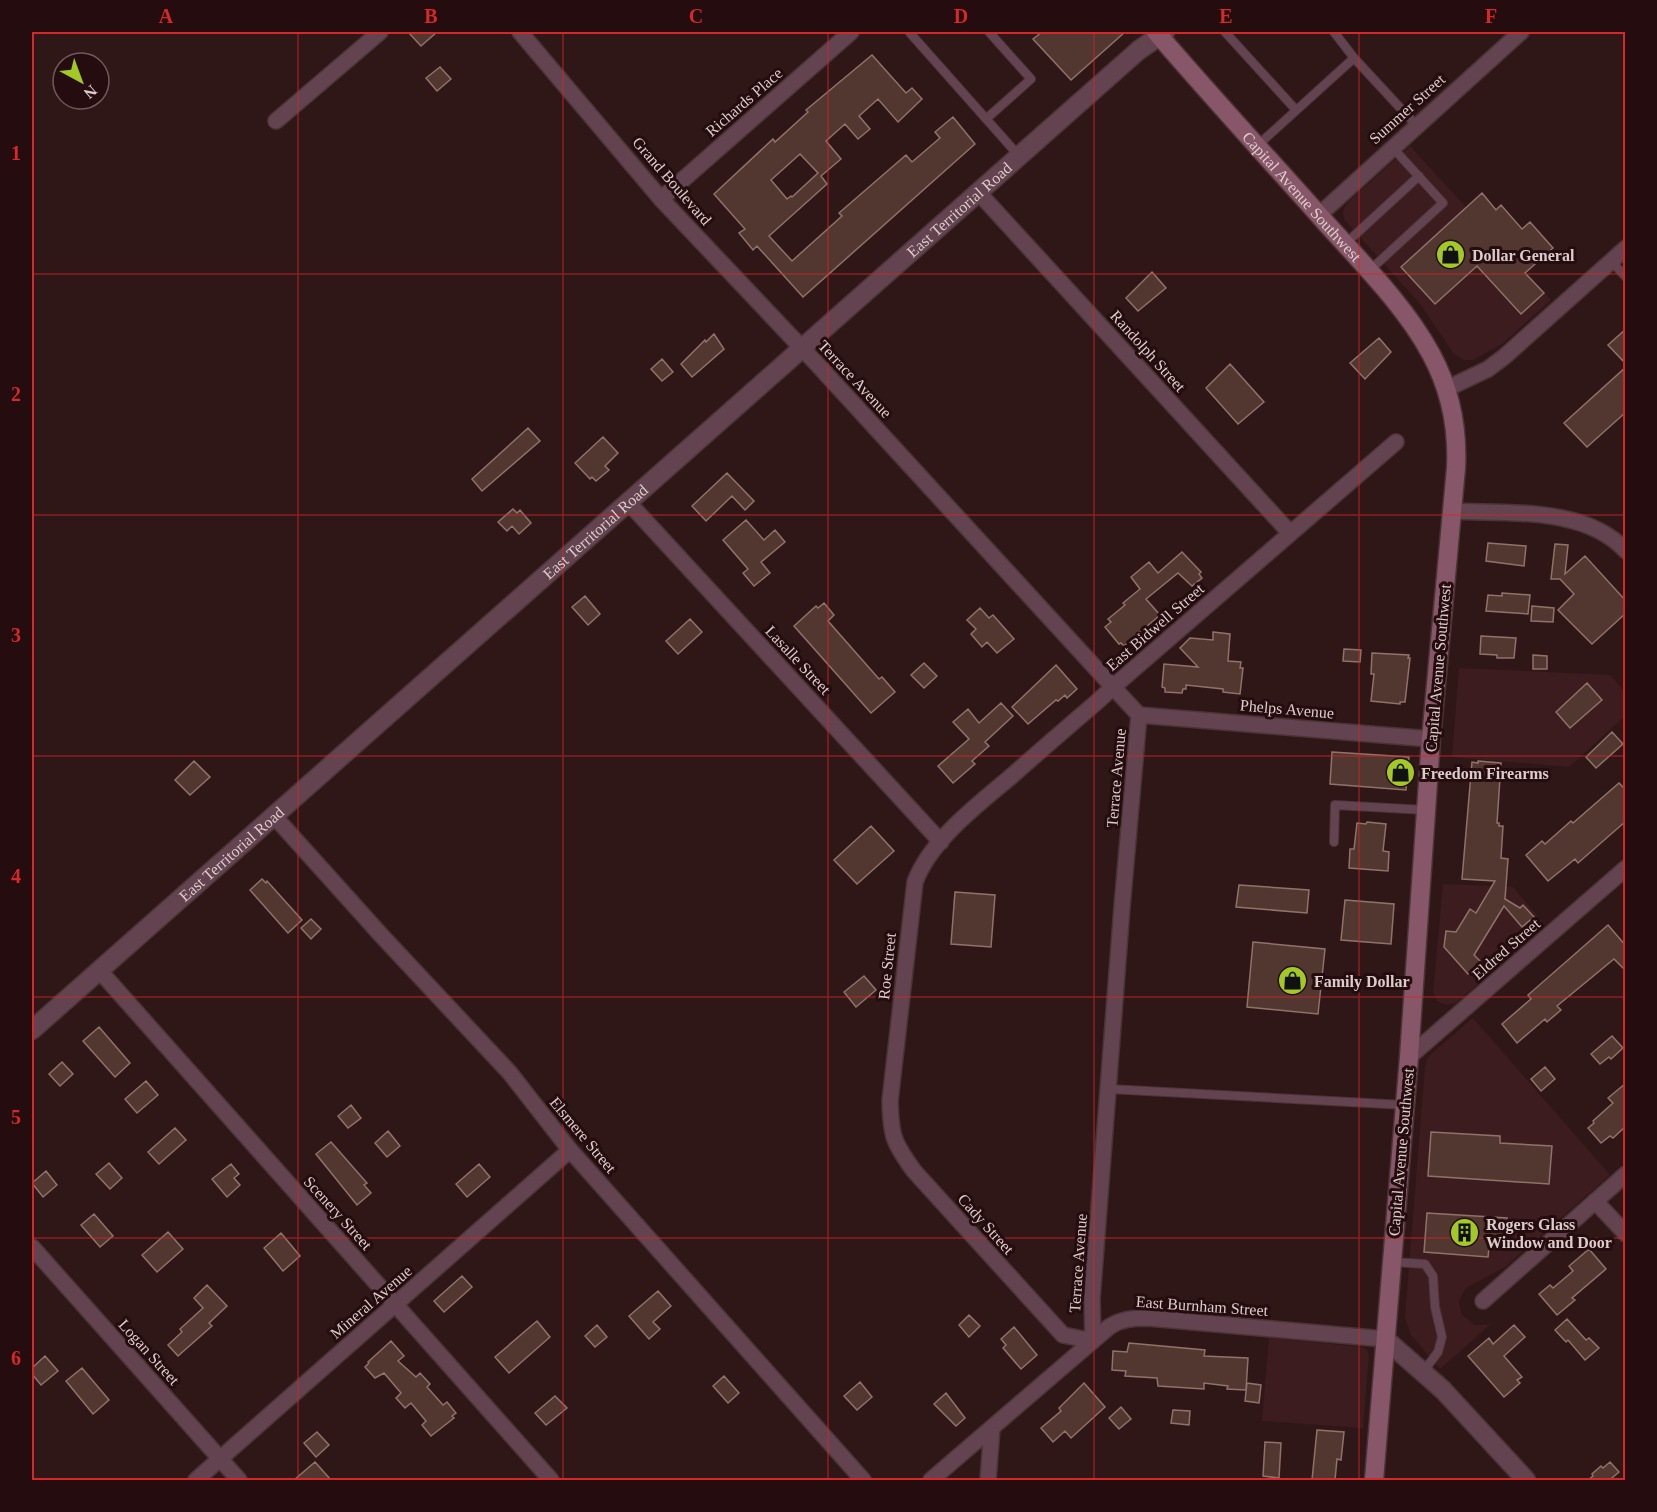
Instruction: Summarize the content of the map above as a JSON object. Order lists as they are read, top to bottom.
{
  "streets": {
    "main road": ["Capital Avenue Southwest"],
    "street": [
      "Richards Place",
      "Summer Street",
      "Grand Boulevard",
      "East Territorial Road",
      "Randolph Street",
      "Terrace Avenue",
      "East Bidwell Street",
      "Lasalle Street",
      "Phelps Avenue",
      "Eldred Street",
      "Roe Street",
      "Elsmere Street",
      "Scenery Street",
      "Cady Street",
      "Mineral Avenue",
      "East Burnham Street",
      "Logan Street"
    ]
  },
  "crossings": [
    ["Richards Place", "Grand Boulevard"],
    ["Summer Street", "Capital Avenue Southwest"],
    ["Grand Boulevard", "East Territorial Road"],
    ["Grand Boulevard", "Terrace Avenue"],
    ["Capital Avenue Southwest", "East Territorial Road"],
    ["Capital Avenue Southwest", "Phelps Avenue"],
    ["Capital Avenue Southwest", "Eldred Street"],
    ["Capital Avenue Southwest", "East Burnham Street"],
    ["East Territorial Road", "Randolph Street"],
    ["East Territorial Road", "Terrace Avenue"],
    ["East Territorial Road", "Lasalle Street"],
    ["East Territorial Road", "Elsmere Street"],
    ["East Territorial Road", "Scenery Street"],
    ["Randolph Street", "East Bidwell Street"],
    ["Terrace Avenue", "East Bidwell Street"],
    ["Terrace Avenue", "Phelps Avenue"],
    ["Terrace Avenue", "Cady Street"],
    ["Terrace Avenue", "East Burnham Street"],
    ["East Bidwell Street", "Lasalle Street"],
    ["East Bidwell Street", "Roe Street"],
    ["Lasalle Street", "Roe Street"],
    ["Roe Street", "Cady Street"],
    ["Elsmere Street", "Mineral Avenue"],
    ["Scenery Street", "Mineral Avenue"],
    ["Cady Street", "East Burnham Street"],
    ["Mineral Avenue", "Logan Street"]
  ],
  "places": {
    "shop": ["Dollar General", "Freedom Firearms", "Family Dollar"],
    "building": ["Rogers Glass Window and Door"]
  },
  "north": "bottom right",
  "grid": {
    "columns": [
      "A",
      "B",
      "C",
      "D",
      "E",
      "F"
    ],
    "rows": [
      "1",
      "2",
      "3",
      "4",
      "5",
      "6"
    ]
  }
}
